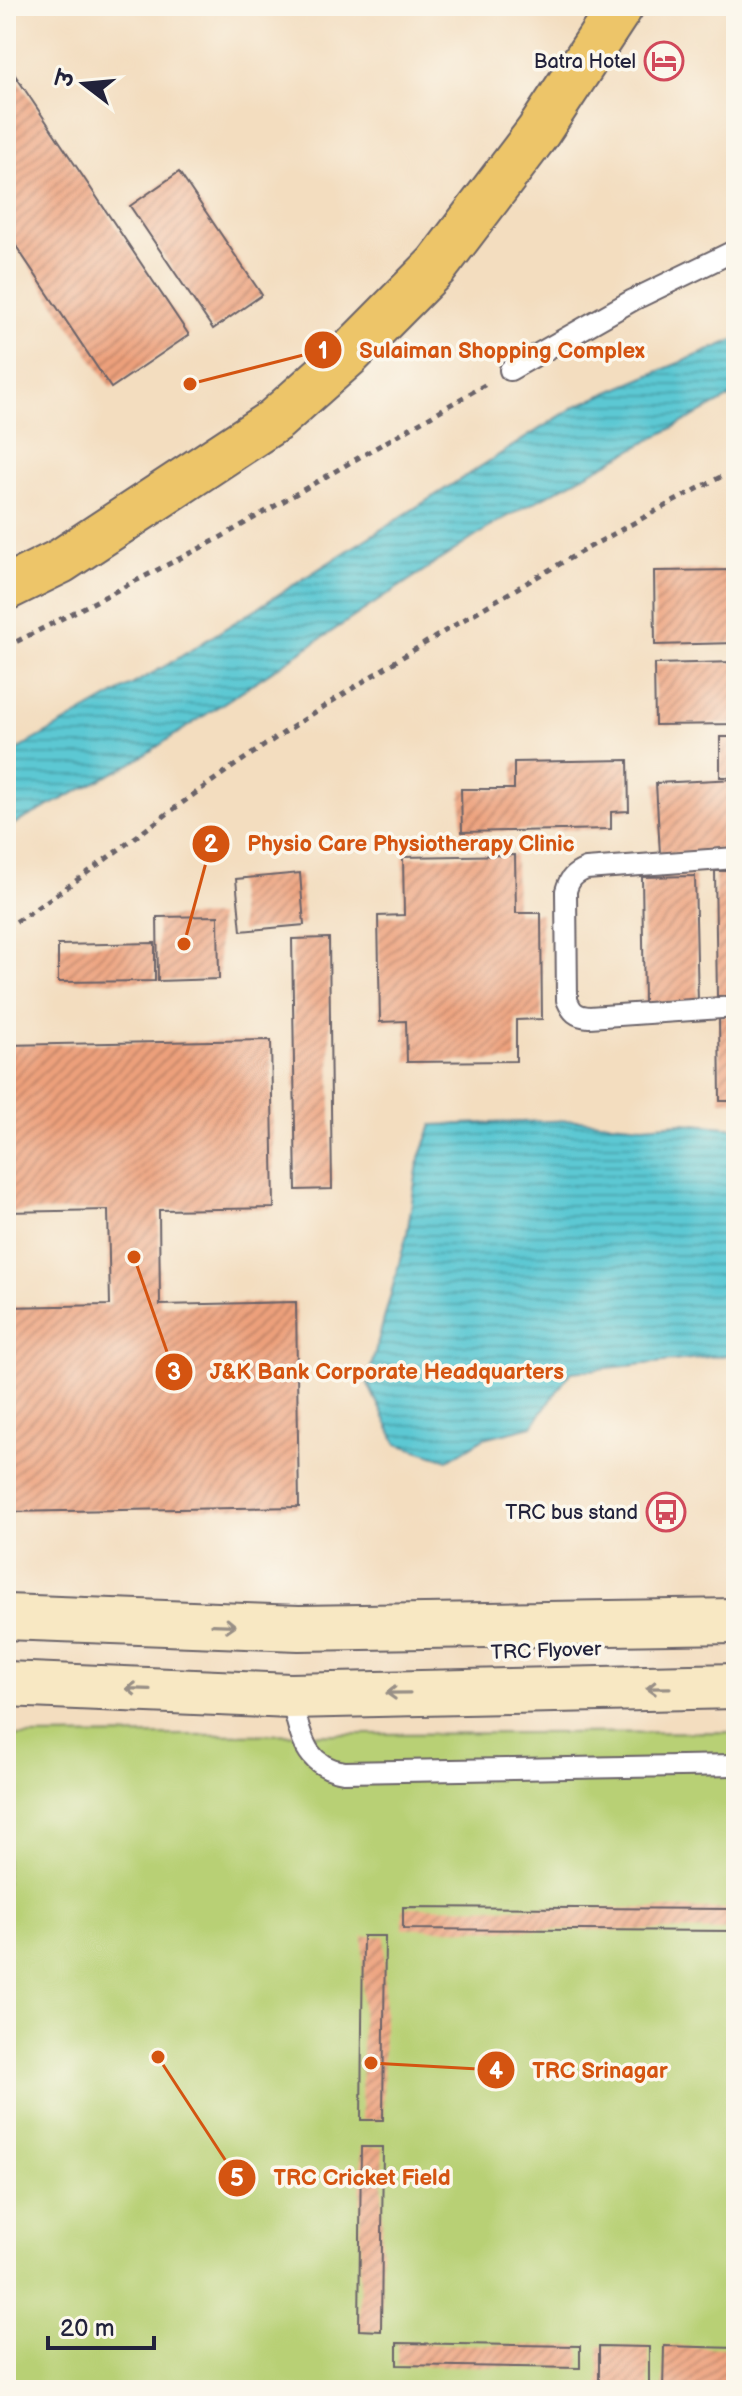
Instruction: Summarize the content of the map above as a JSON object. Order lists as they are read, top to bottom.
{
  "streets": {
    "main road": ["TRC Flyover"]
  },
  "places": {
    "hotel": ["Batra Hotel"],
    "other": [
      "Sulaiman Shopping Complex",
      "Physio Care Physiotherapy Clinic",
      "J&K Bank Corporate Headquarters",
      "TRC Cricket Field",
      "TRC Srinagar"
    ],
    "bus stop": ["TRC bus stand"]
  },
  "scale_bar": "20 m",
  "north": "left"
}
